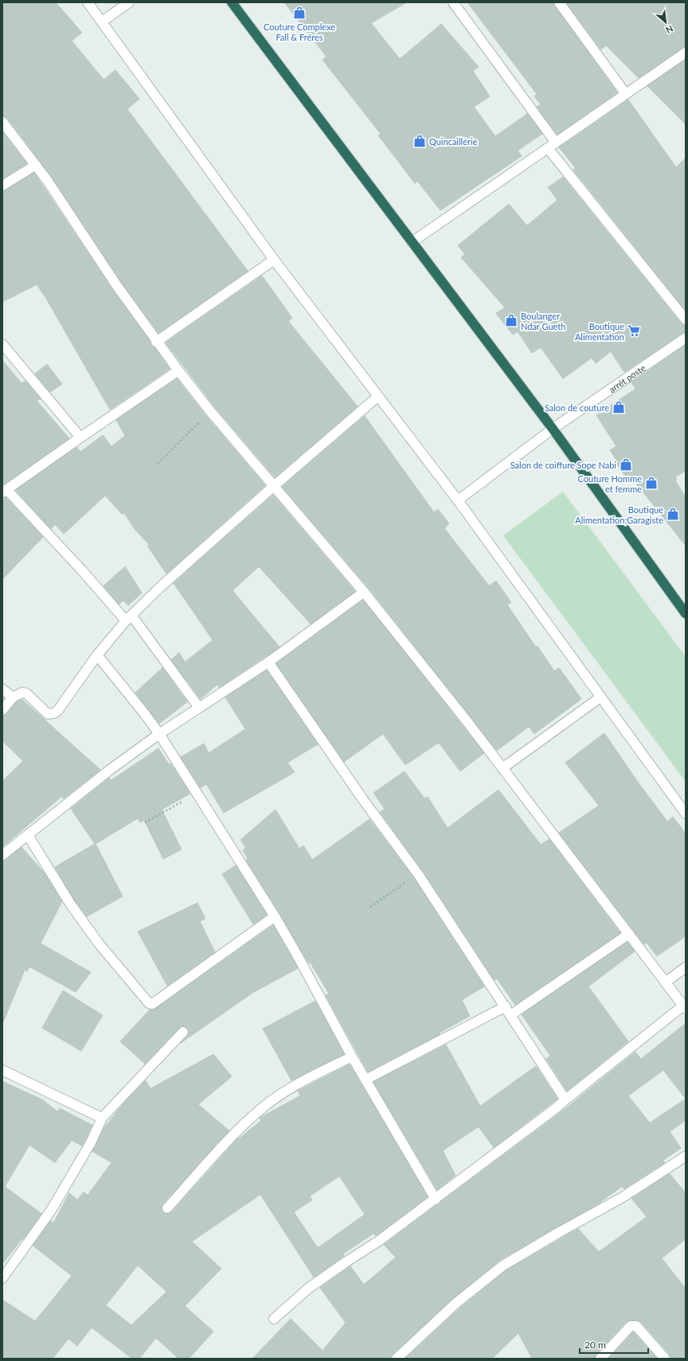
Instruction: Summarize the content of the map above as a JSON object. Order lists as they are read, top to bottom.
{
  "streets": {
    "street": ["arrét poste"]
  },
  "places": {
    "shop": [
      "Couture Complexe Fall & Fréres",
      "Quincaillérie",
      "Boulanger Ndar Gueth",
      "Salon de couture",
      "Salon de coiffure Sope Nabi",
      "Couture Homme et femme",
      "Boutique Alimentation;Garagiste"
    ],
    "supermarket": ["Boutique Alimentation"]
  },
  "scale_bar": "20 m",
  "north": "bottom right"
}
